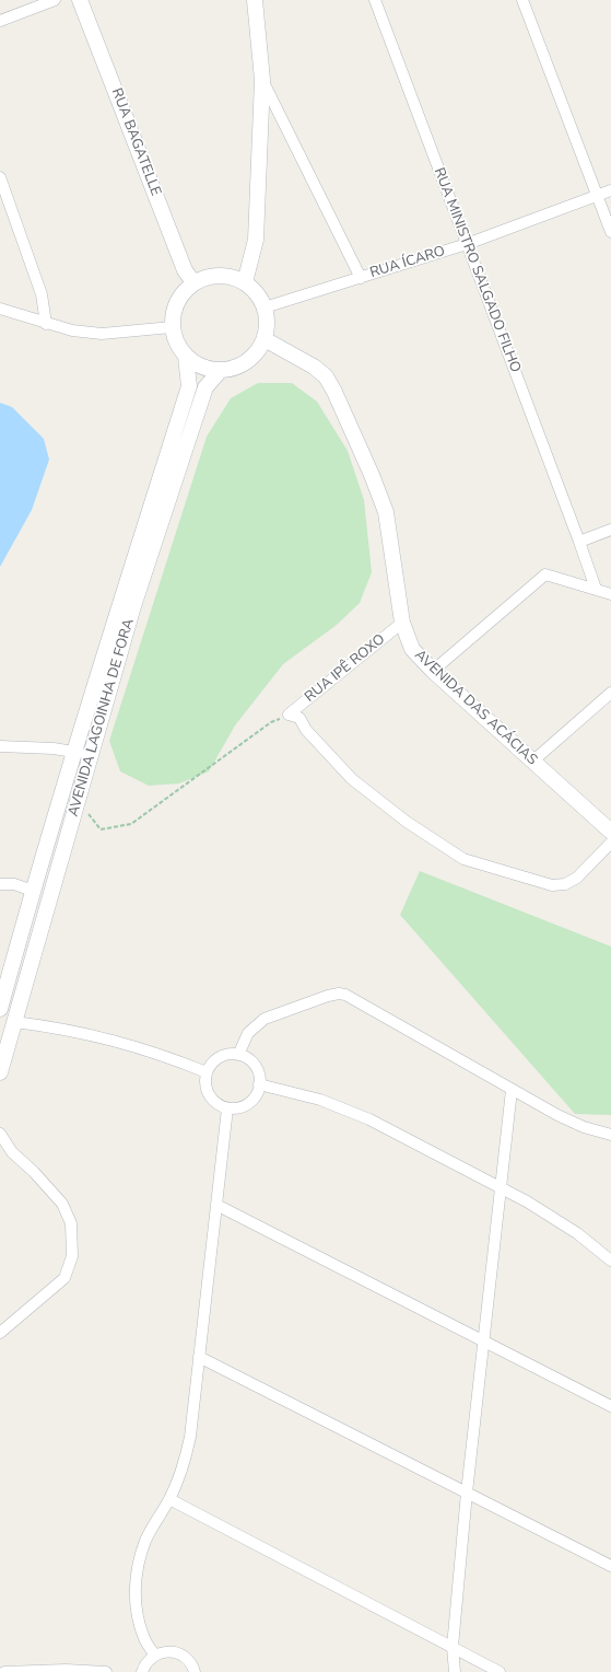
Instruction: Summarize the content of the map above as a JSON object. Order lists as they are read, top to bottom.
{
  "streets": {
    "main road": ["RUA BAGATELLE", "AVENIDA DAS ACÁCIAS", "AVENIDA LAGOINHA DE FORA"],
    "street": ["RUA ÍCARO", "RUA MINISTRO SALGADO FILHO", "RUA IPÊ ROXO"]
  },
  "crossings": [
    ["RUA BAGATELLE", "AVENIDA DAS ACÁCIAS"],
    ["RUA BAGATELLE", "AVENIDA LAGOINHA DE FORA"],
    ["RUA ÍCARO", "RUA MINISTRO SALGADO FILHO"],
    ["RUA IPÊ ROXO", "AVENIDA DAS ACÁCIAS"],
    ["AVENIDA DAS ACÁCIAS", "AVENIDA LAGOINHA DE FORA"]
  ]
}
